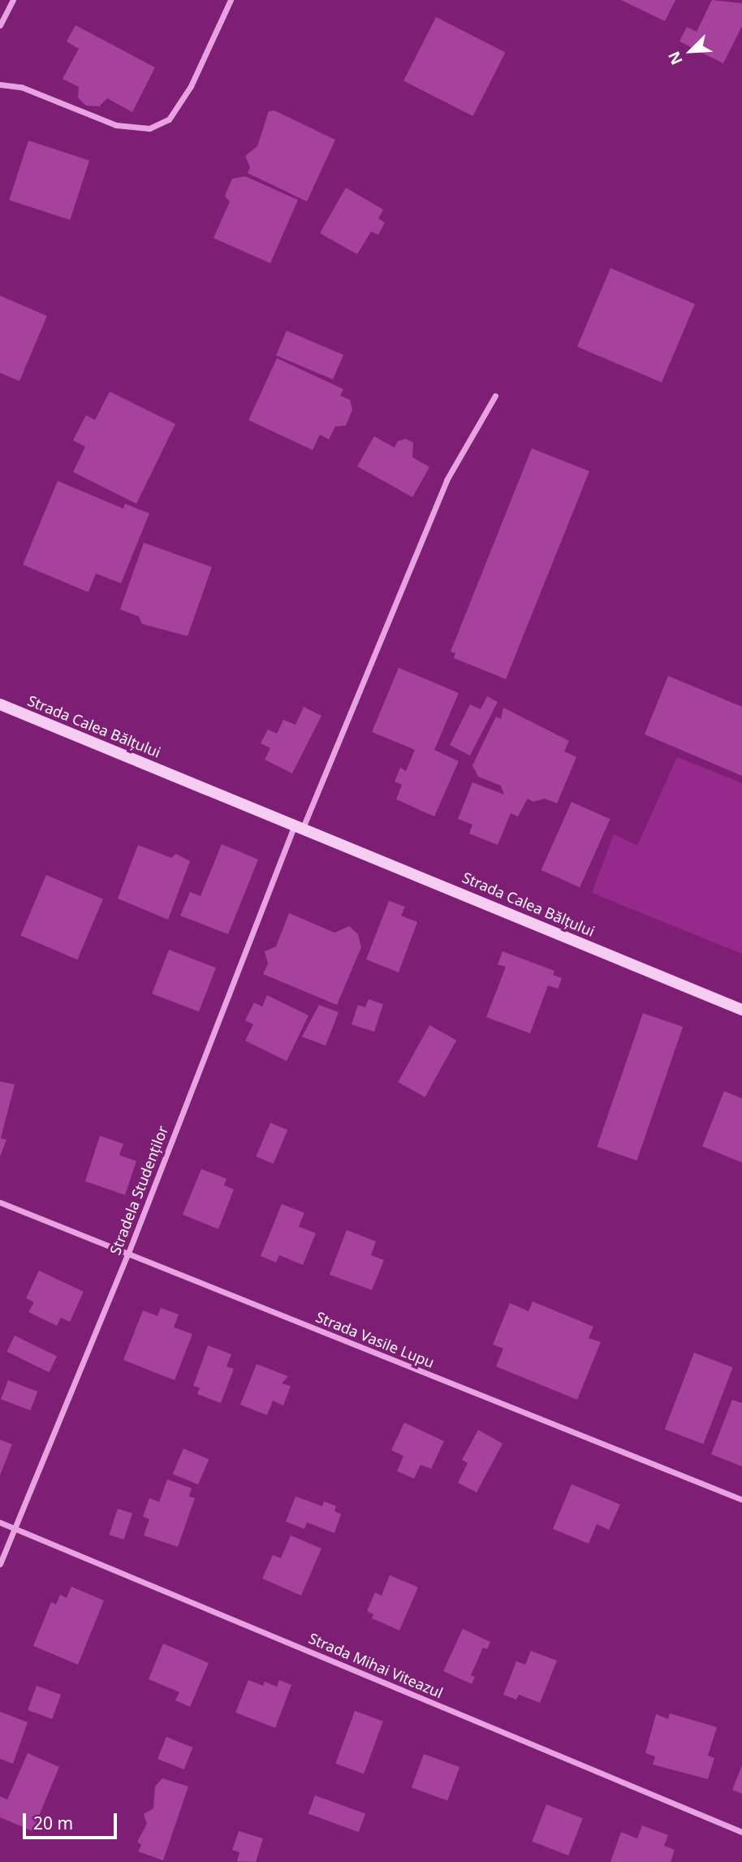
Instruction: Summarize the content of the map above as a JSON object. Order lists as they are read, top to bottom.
{
  "streets": {
    "main road": ["Strada Calea Bălțului"],
    "street": ["Stradela Studenților", "Strada Vasile Lupu", "Strada Mihai Viteazul"]
  },
  "crossings": [
    ["Strada Calea Bălțului", "Stradela Studenților"],
    ["Stradela Studenților", "Strada Vasile Lupu"],
    ["Stradela Studenților", "Strada Mihai Viteazul"]
  ],
  "scale_bar": "20 m",
  "north": "bottom left"
}
